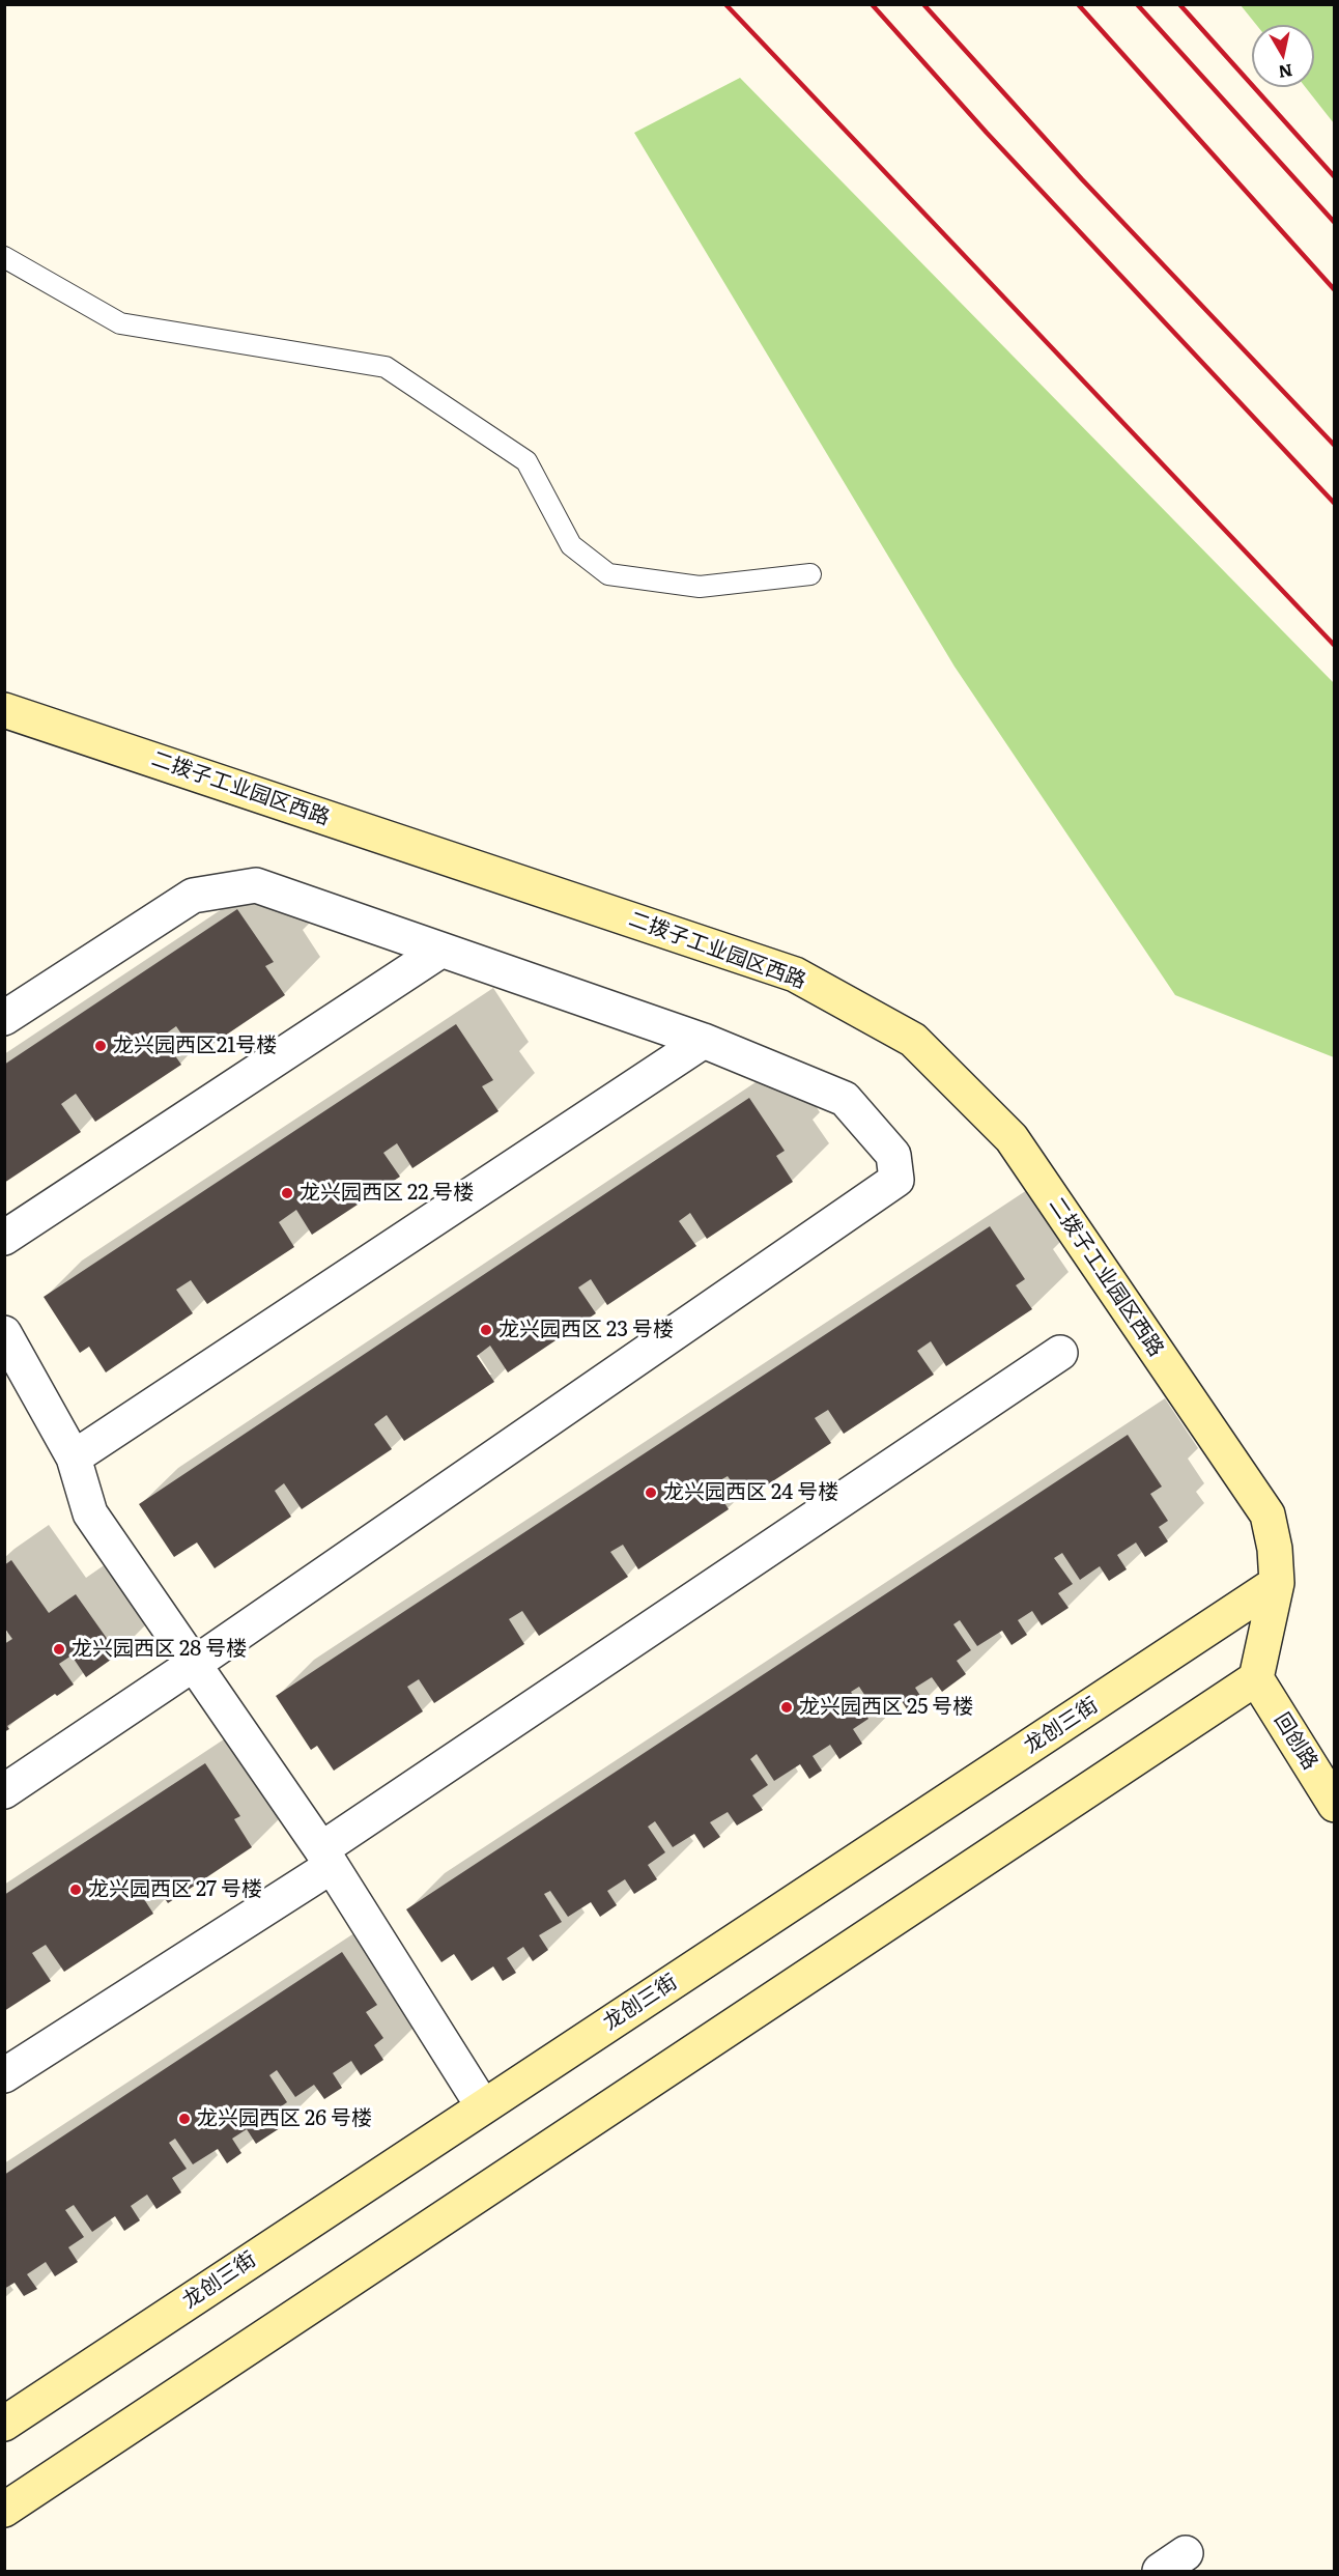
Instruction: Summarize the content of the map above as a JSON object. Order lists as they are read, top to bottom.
{
  "streets": {
    "street": ["二拨子工业园区西路", "龙创三街", "回创路"]
  },
  "crossings": [
    ["二拨子工业园区西路", "龙创三街"],
    ["二拨子工业园区西路", "回创路"]
  ],
  "places": [
    "龙兴园西区21号楼",
    "龙兴园西区 22 号楼",
    "龙兴园西区 23 号楼",
    "龙兴园西区 24 号楼",
    "龙兴园西区 28 号楼",
    "龙兴园西区 25 号楼",
    "龙兴园西区 27 号楼",
    "龙兴园西区 26 号楼"
  ],
  "north": "bottom"
}
